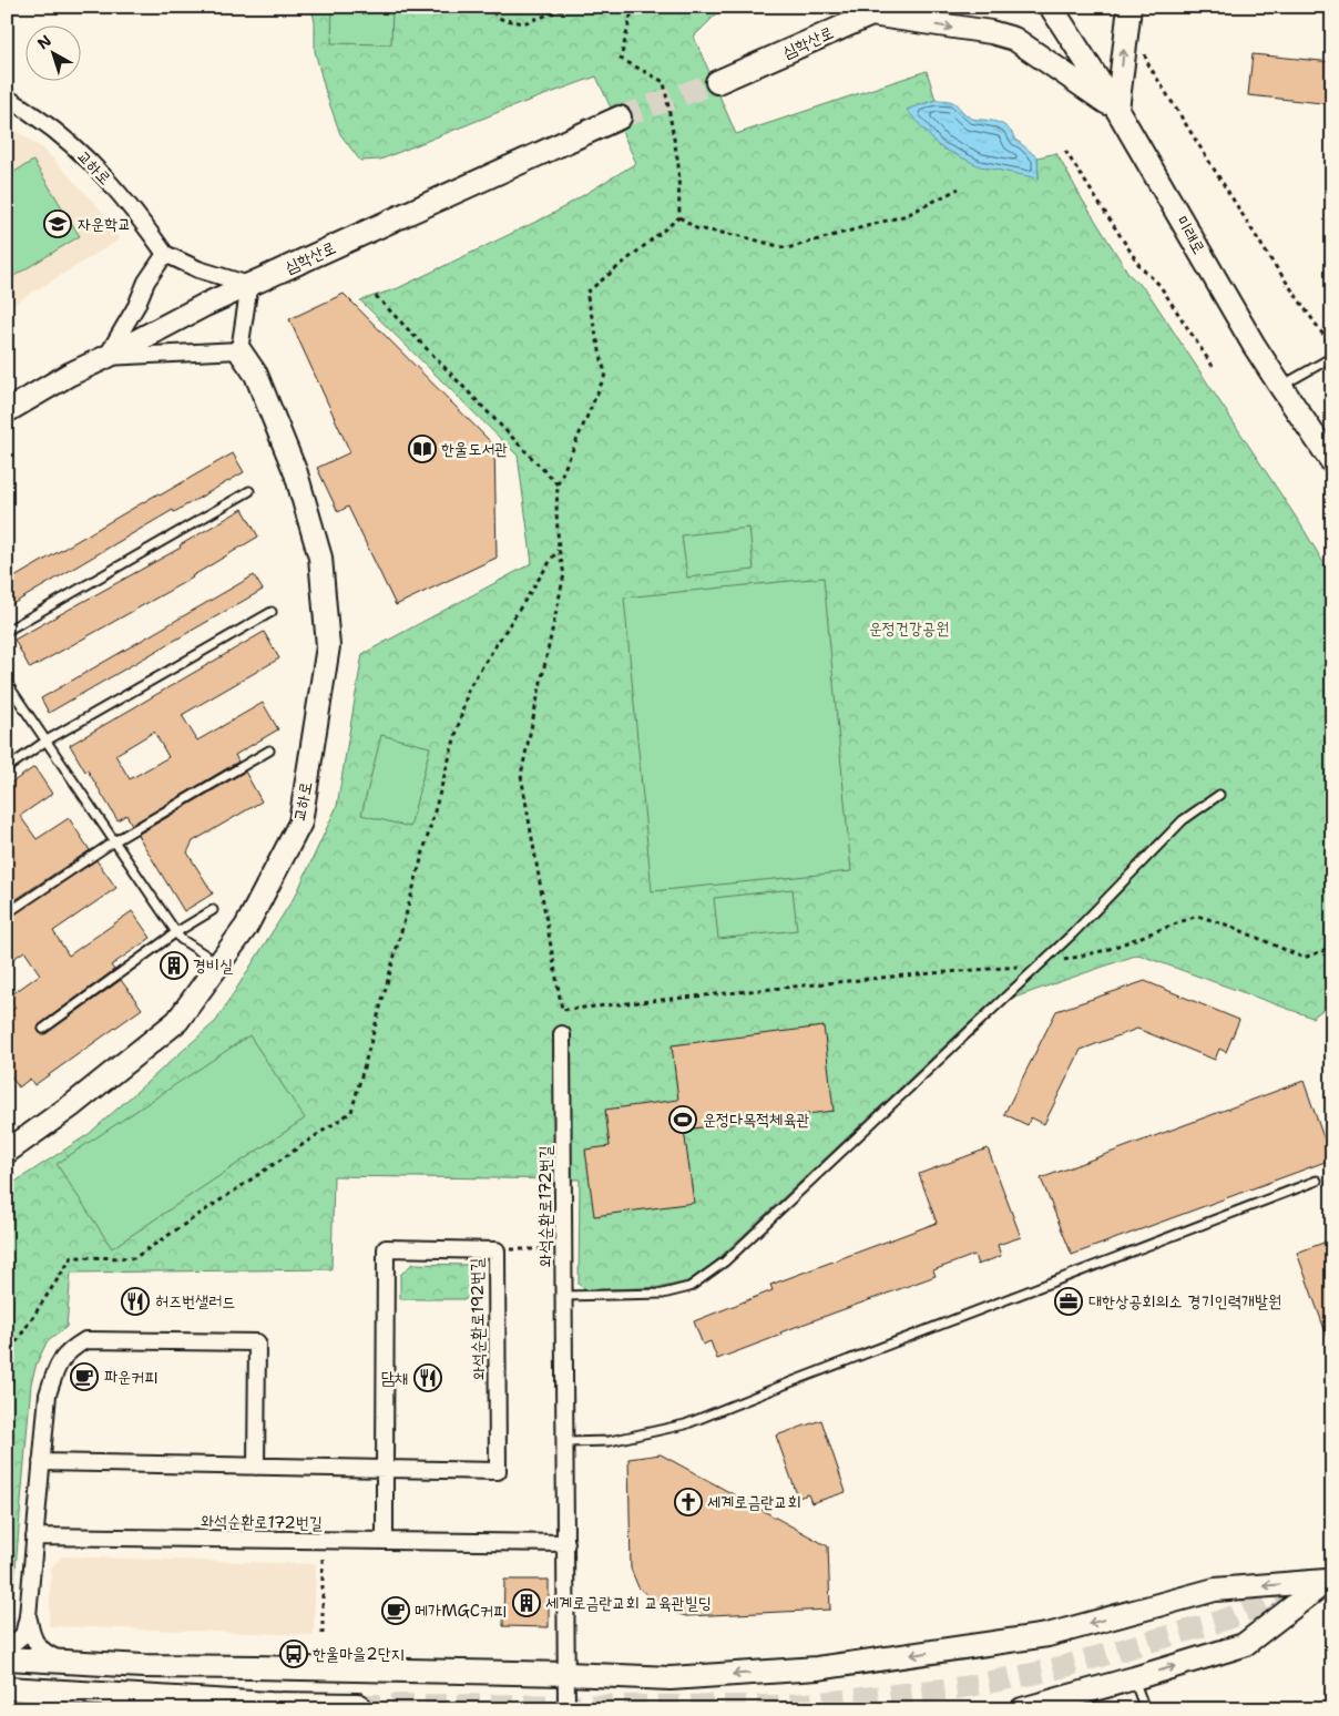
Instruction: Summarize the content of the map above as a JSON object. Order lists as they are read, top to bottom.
{
  "streets": {
    "street": [
      "심학산로",
      "교하로",
      "미래로",
      "와석순환로172번길",
      "와석순환로192번길"
    ]
  },
  "crossings": [
    ["와석순환로172번길", "와석순환로192번길"]
  ],
  "parks": ["운정건강공원"],
  "places": {
    "school or university": ["자운학교"],
    "library": ["한울도서관"],
    "building": ["경비실", "세계로금란교회 교육관빌딩"],
    "sports": ["운정다목적체육관"],
    "restaurant": ["허즈번샐러드", "담채"],
    "office": ["대한상공회의소 경기인력개발원"],
    "cafe": ["파운커피", "메가MGC커피"],
    "church": ["세계로금란교회"],
    "bus stop": ["한울마을2단지"]
  },
  "north": "top left"
}
